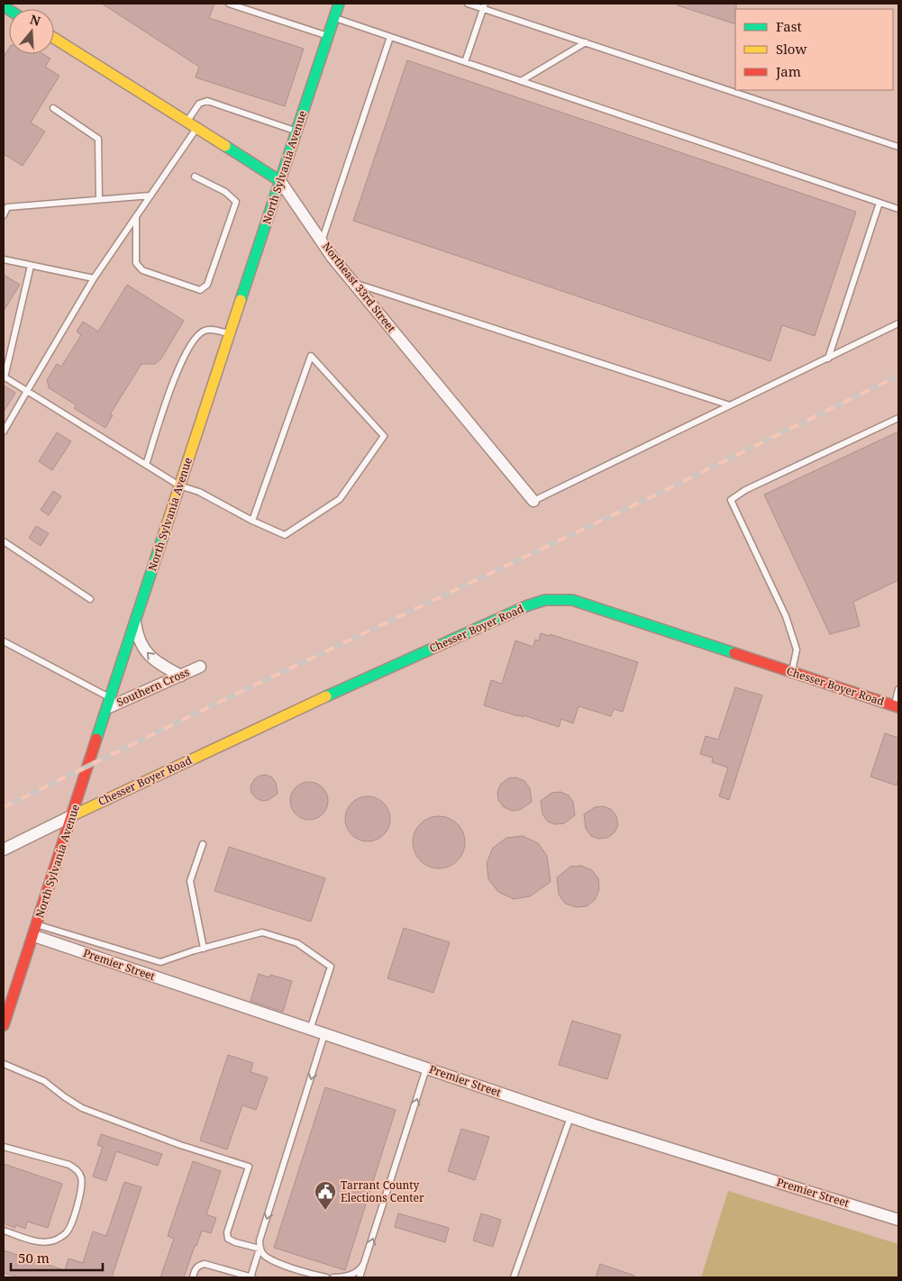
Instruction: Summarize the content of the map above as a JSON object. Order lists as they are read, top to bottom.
{
  "streets": {
    "street": [
      "North Sylvania Avenue",
      "Northeast 33rd Street",
      "Chesser Boyer Road",
      "Southern Cross",
      "Premier Street"
    ]
  },
  "crossings": [
    ["North Sylvania Avenue", "Northeast 33rd Street"],
    ["North Sylvania Avenue", "Chesser Boyer Road"],
    ["North Sylvania Avenue", "Southern Cross"],
    ["North Sylvania Avenue", "Premier Street"]
  ],
  "places": {
    "public building": ["Tarrant County Elections Center"]
  },
  "legend": ["Fast", "Slow", "Jam"],
  "scale_bar": "50 m",
  "north": "top"
}
